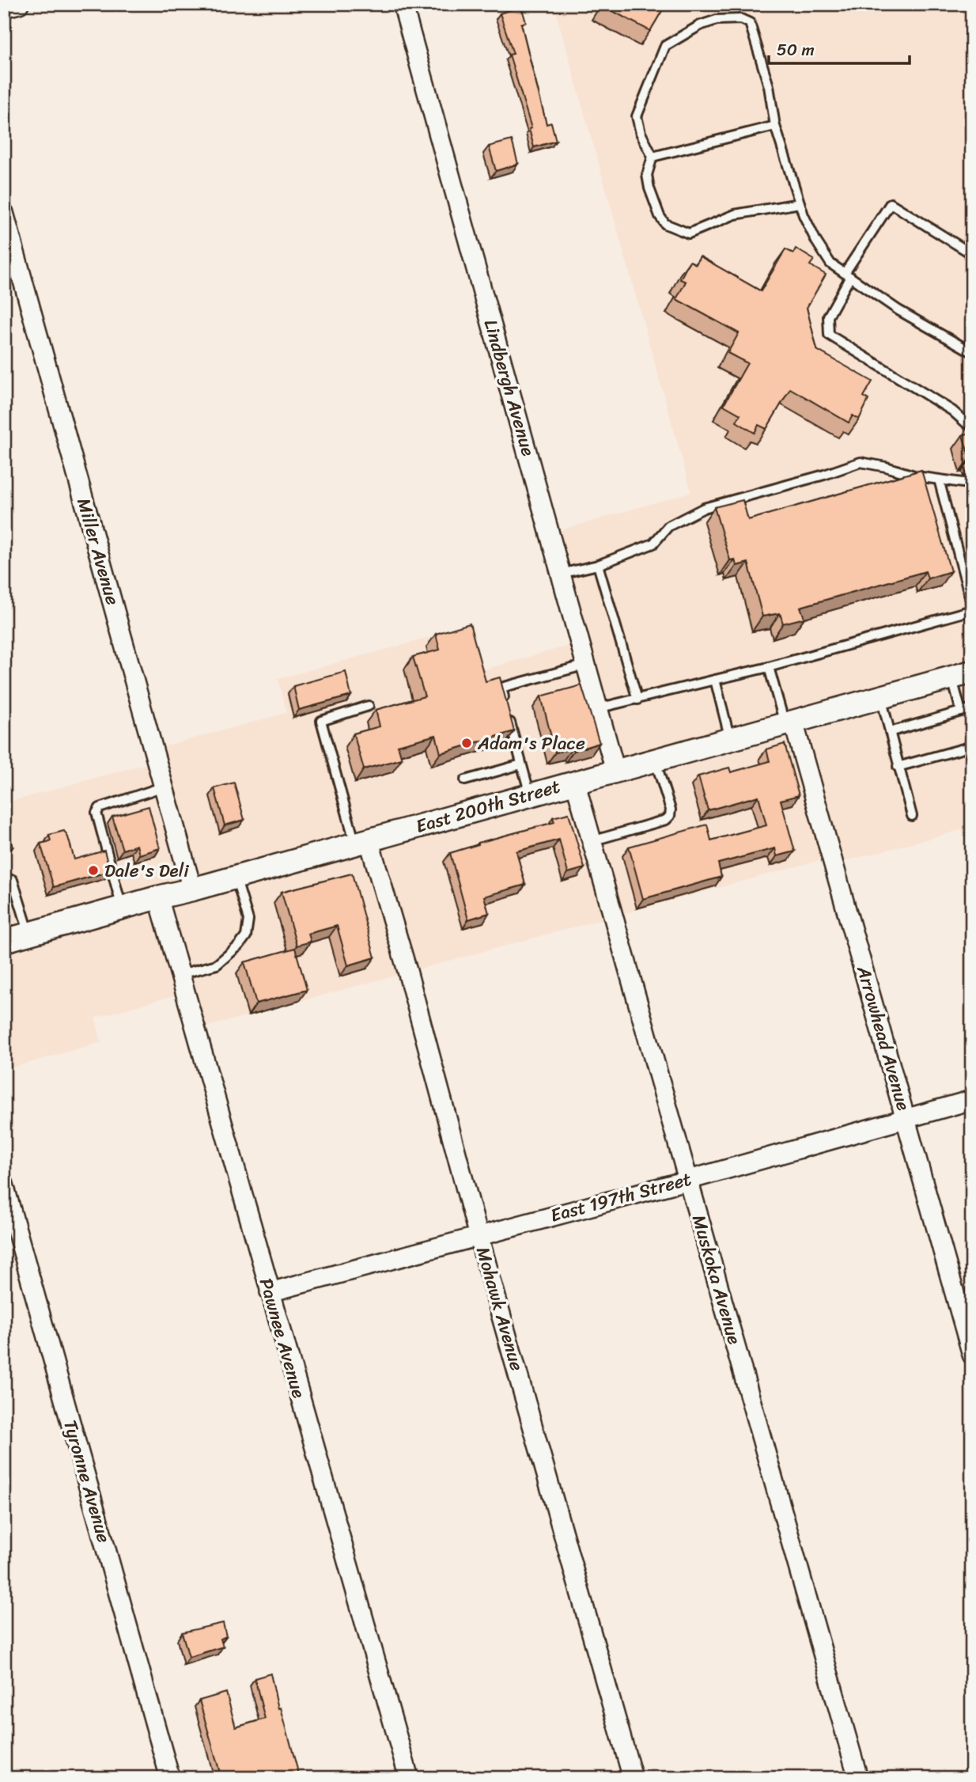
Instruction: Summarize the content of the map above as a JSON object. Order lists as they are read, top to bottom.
{
  "streets": {
    "street": [
      "Lindbergh Avenue",
      "Miller Avenue",
      "East 200th Street",
      "Arrowhead Avenue",
      "East 197th Street",
      "Muskoka Avenue",
      "Mohawk Avenue",
      "Pawnee Avenue",
      "Tyronne Avenue"
    ]
  },
  "crossings": [
    ["Lindbergh Avenue", "East 200th Street"],
    ["Miller Avenue", "East 200th Street"],
    ["East 200th Street", "Arrowhead Avenue"],
    ["East 200th Street", "Muskoka Avenue"],
    ["East 200th Street", "Mohawk Avenue"],
    ["East 200th Street", "Pawnee Avenue"],
    ["Arrowhead Avenue", "East 197th Street"],
    ["East 197th Street", "Muskoka Avenue"],
    ["East 197th Street", "Mohawk Avenue"],
    ["East 197th Street", "Pawnee Avenue"]
  ],
  "places": ["Adam's Place", "Dale's Deli"],
  "scale_bar": "50 m"
}
